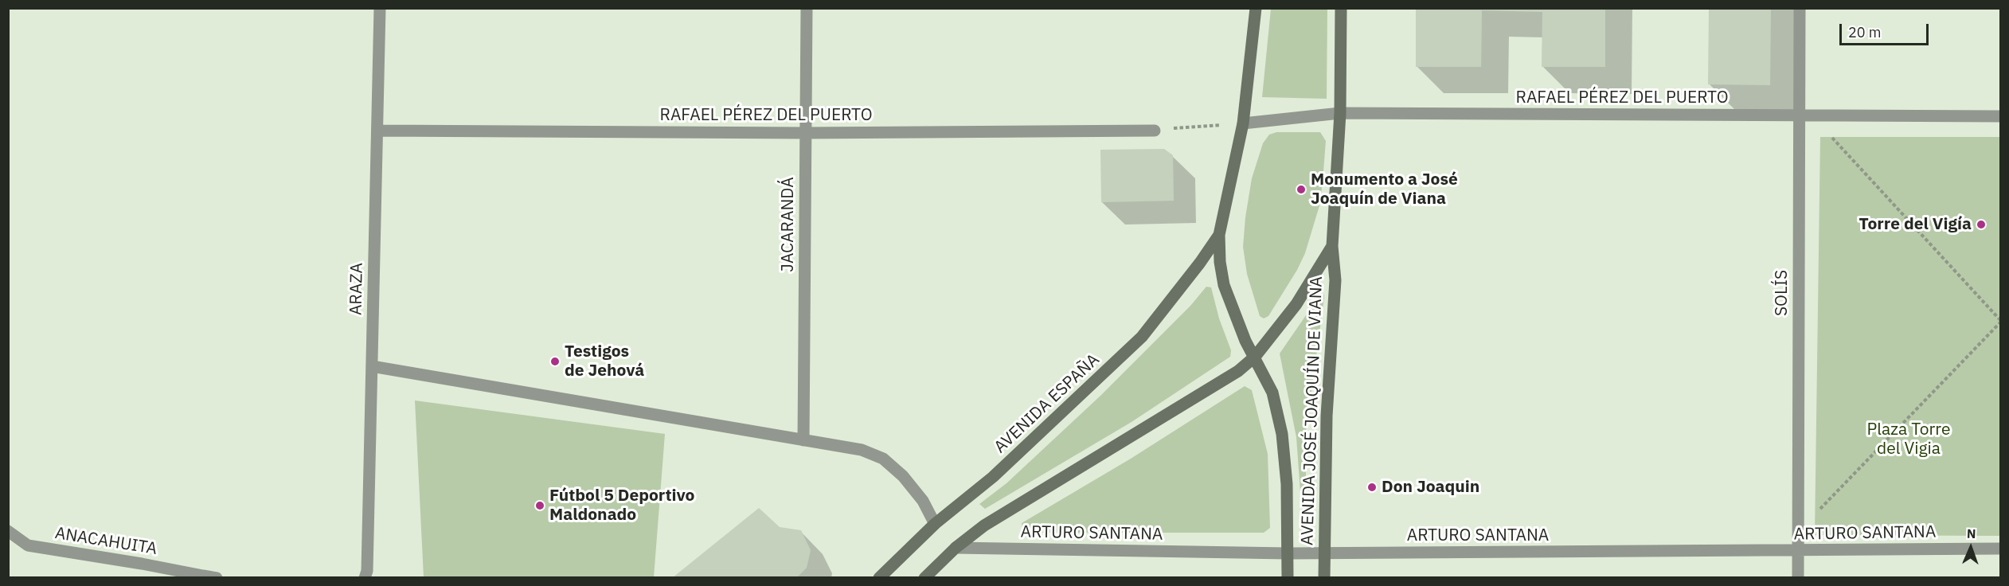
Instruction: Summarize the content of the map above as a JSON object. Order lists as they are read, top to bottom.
{
  "streets": {
    "main road": ["AVENIDA ESPAÑA", "AVENIDA JOSÉ JOAQUÍN DE VIANA"],
    "street": [
      "RAFAEL PÉREZ DEL PUERTO",
      "JACARANDÁ",
      "ARAZA",
      "SOLÍS",
      "ARTURO SANTANA",
      "ANACAHUITA"
    ]
  },
  "crossings": [
    ["RAFAEL PÉREZ DEL PUERTO", "JACARANDÁ"],
    ["RAFAEL PÉREZ DEL PUERTO", "ARAZA"],
    ["RAFAEL PÉREZ DEL PUERTO", "SOLÍS"],
    ["RAFAEL PÉREZ DEL PUERTO", "AVENIDA JOSÉ JOAQUÍN DE VIANA"],
    ["SOLÍS", "ARTURO SANTANA"],
    ["AVENIDA ESPAÑA", "AVENIDA JOSÉ JOAQUÍN DE VIANA"],
    ["AVENIDA JOSÉ JOAQUÍN DE VIANA", "ARTURO SANTANA"]
  ],
  "parks": ["Plaza Torre del Vigia"],
  "places": [
    "Monumento a José Joaquín de Viana",
    "Torre del Vigía",
    "Testigos de Jehová",
    "Don Joaquin",
    "Fútbol 5 Deportivo Maldonado"
  ],
  "scale_bar": "20 m",
  "north": "top"
}
